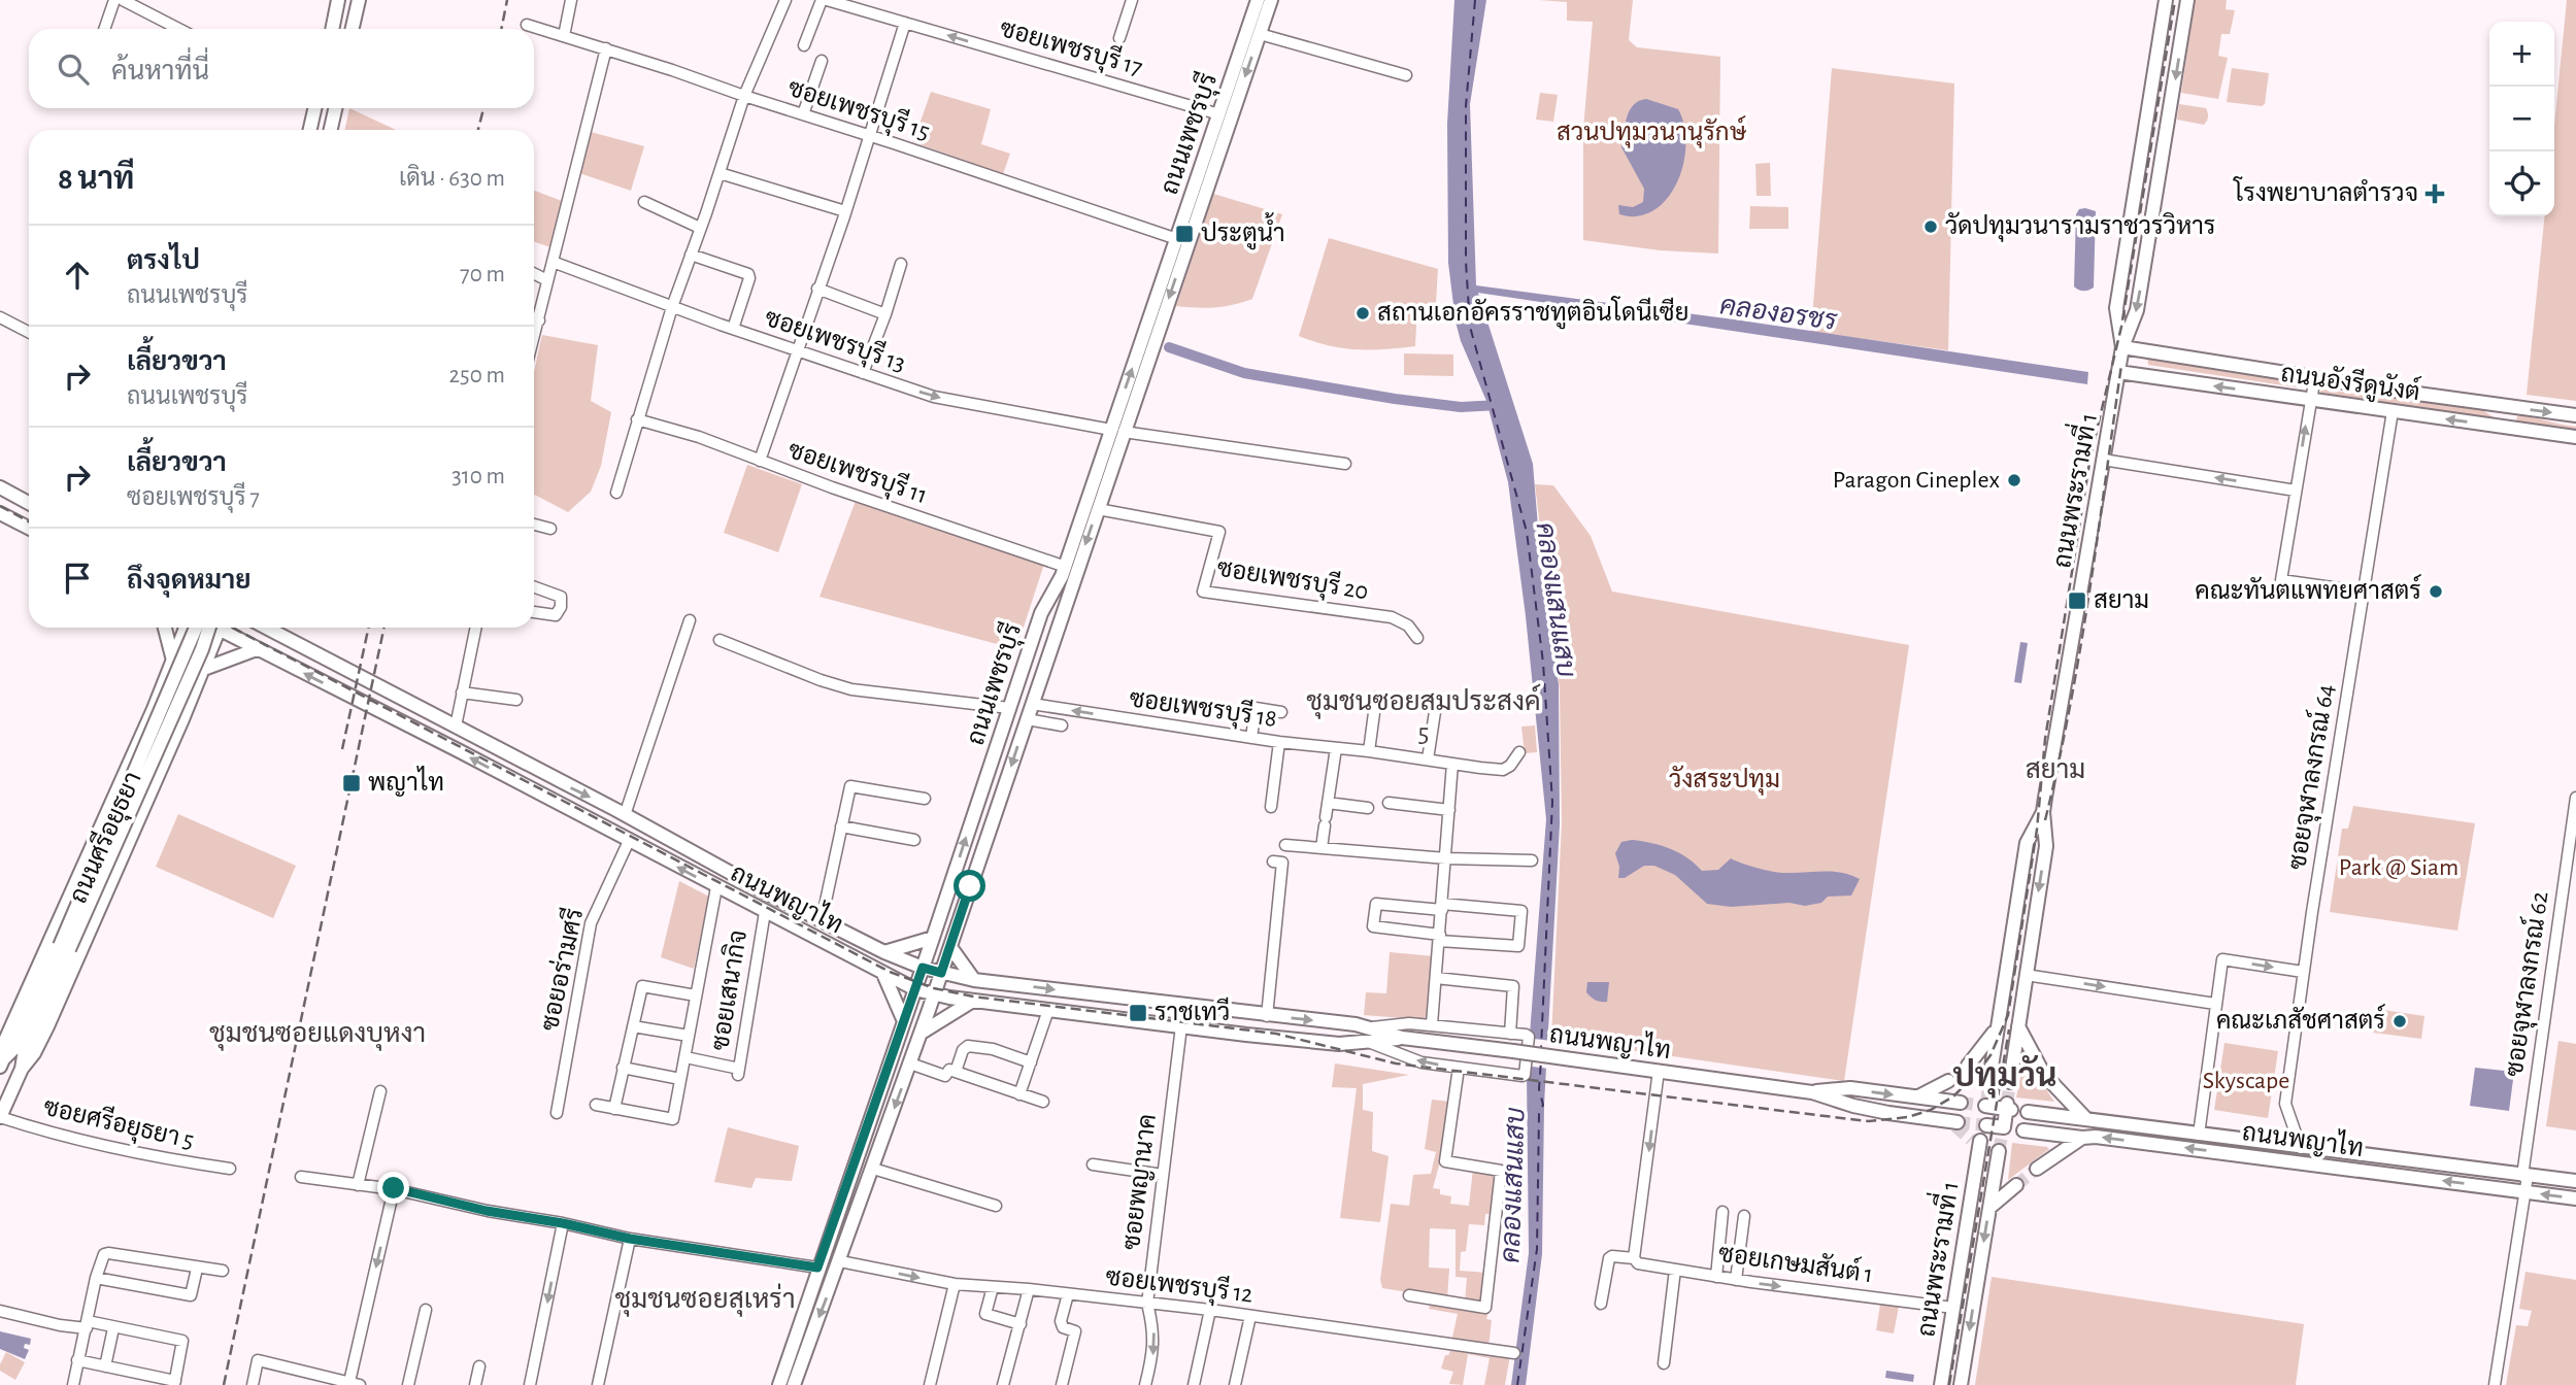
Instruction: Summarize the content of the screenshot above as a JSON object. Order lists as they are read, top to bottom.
{
  "streets": {
    "main road": [
      "ถนนเพชรบุรี",
      "ถนนอังรีดูนังต์",
      "ถนนพระรามที่ 1",
      "ถนนศรีอยุธยา",
      "ถนนพญาไท"
    ],
    "street": [
      "ซอยเพชรบุรี 17",
      "ซอยเพชรบุรี 15",
      "ซอยเพชรบุรี 13",
      "ซอยเพชรบุรี 11",
      "ซอยเพชรบุรี 20",
      "ซอยเพชรบุรี 18",
      "ซอยจุฬาลงกรณ์ 64",
      "ซอยอร่ามศรี",
      "ซอยจุฬาลงกรณ์ 62",
      "ซอยเสนากิจ",
      "ซอยศรีอยุธยา 5",
      "ซอยพญานาค",
      "ซอยเกษมสันต์ 1",
      "ซอยเพชรบุรี 12"
    ]
  },
  "crossings": [
    ["ซอยเพชรบุรี 17", "ถนนเพชรบุรี"],
    ["ซอยเพชรบุรี 15", "ถนนเพชรบุรี"],
    ["ถนนเพชรบุรี", "ซอยเพชรบุรี 13"],
    ["ถนนเพชรบุรี", "ซอยเพชรบุรี 11"],
    ["ถนนเพชรบุรี", "ซอยเพชรบุรี 20"],
    ["ถนนเพชรบุรี", "ซอยเพชรบุรี 18"],
    ["ถนนเพชรบุรี", "ถนนพญาไท"],
    ["ถนนเพชรบุรี", "ซอยเพชรบุรี 12"],
    ["ถนนอังรีดูนังต์", "ถนนพระรามที่ 1"],
    ["ถนนอังรีดูนังต์", "ซอยจุฬาลงกรณ์ 64"],
    ["ถนนพระรามที่ 1", "ซอยเกษมสันต์ 1"],
    ["ซอยจุฬาลงกรณ์ 64", "ถนนพญาไท"],
    ["ถนนศรีอยุธยา", "ซอยศรีอยุธยา 5"],
    ["ถนนพญาไท", "ซอยอร่ามศรี"],
    ["ถนนพญาไท", "ซอยจุฬาลงกรณ์ 62"],
    ["ถนนพญาไท", "ซอยเสนากิจ"],
    ["ถนนพญาไท", "ซอยพญานาค"],
    ["ซอยพญานาค", "ซอยเพชรบุรี 12"]
  ],
  "one_way": ["ซอยเพชรบุรี 17", "ซอยเพชรบุรี 18", "ซอยเกษมสันต์ 1"],
  "districts": [
    "ชุมชนซอยสมประสงค์ 5",
    "สยาม",
    "ชุมชนซอยแดงบุหงา",
    "ปทุมวัน",
    "ชุมชนซอยสุเหร่า"
  ],
  "water": ["คลองอรชร", "คลองแสนแสบ"],
  "parks": [
    "สวนปทุมวนานุรักษ์",
    "วังสระปทุม",
    "Park @ Siam",
    "Skyscape"
  ],
  "places": {
    "health": ["โรงพยาบาลตำรวจ"],
    "other": [
      "วัดปทุมวนารามราชวรวิหาร",
      "สถานเอกอัครราชทูตอินโดนีเซีย",
      "Paragon Cineplex",
      "คณะทันตแพทยศาสตร์",
      "คณะเภสัชศาสตร์"
    ],
    "transit": [
      "ประตูน้ำ",
      "สยาม",
      "พญาไท",
      "ราชเทวี"
    ]
  },
  "page": {
    "map_buttons": ["+", "−"],
    "search": "ค้นหาที่นี่",
    "heading": ["8 นาที", "เดิน · 630 m"],
    "list": [
      ["ตรงไป", "ถนนเพชรบุรี", "70 m"],
      ["เลี้ยวขวา", "ถนนเพชรบุรี", "250 m"],
      ["เลี้ยวขวา", "ซอยเพชรบุรี 7", "310 m"],
      "ถึงจุดหมาย"
    ]
  }
}
